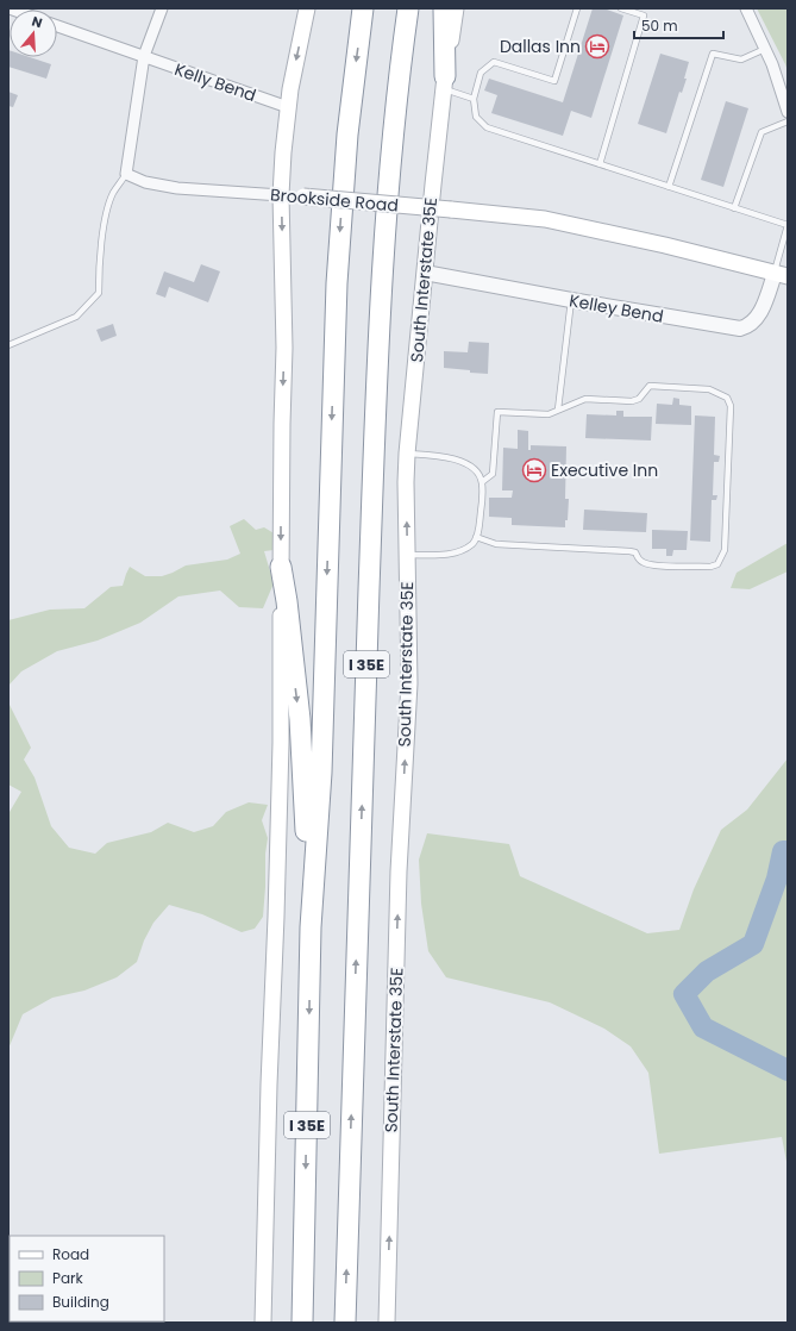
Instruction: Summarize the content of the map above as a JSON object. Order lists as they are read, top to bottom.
{
  "streets": {
    "highway": ["I 35E"],
    "main road": ["Brookside Road", "South Interstate 35E"],
    "street": ["Kelly Bend", "Kelley Bend"]
  },
  "crossings": [
    ["Brookside Road", "Kelley Bend"],
    ["South Interstate 35E", "Kelley Bend"]
  ],
  "places": {
    "hotel": ["Dallas Inn", "Executive Inn"]
  },
  "legend": ["Road", "Park", "Building"],
  "scale_bar": "50 m",
  "north": "top"
}
